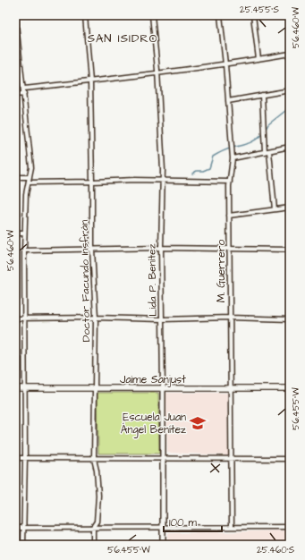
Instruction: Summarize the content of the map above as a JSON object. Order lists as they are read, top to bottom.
{
  "streets": {
    "main road": ["Jaime Sanjust"],
    "street": ["M. Guerrero", "Lida P. Benítez", "Doctor Facundo Insfrán"]
  },
  "crossings": [
    ["M. Guerrero", "Jaime Sanjust"],
    ["Lida P. Benítez", "Jaime Sanjust"],
    ["Doctor Facundo Insfrán", "Jaime Sanjust"]
  ],
  "districts": ["SAN ISIDRO"],
  "places": {
    "school or university": ["Escuela Juan Ángel Benítez"]
  },
  "scale_bar": "100 m",
  "coordinates": [
    "25.455°S",
    "56.460°W",
    "56.455°W",
    "25.460°S"
  ]
}
